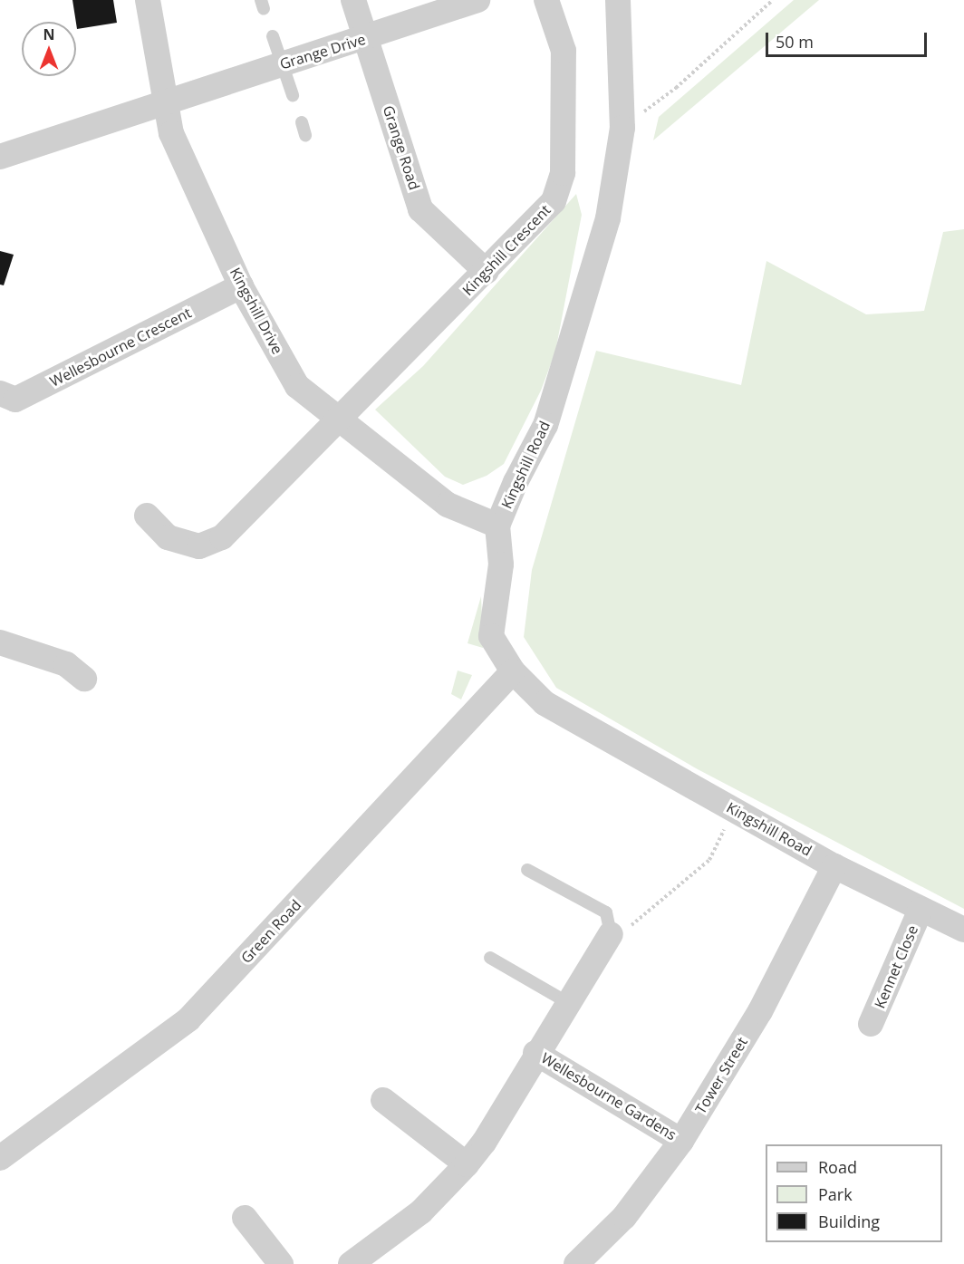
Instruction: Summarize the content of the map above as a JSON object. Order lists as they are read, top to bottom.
{
  "streets": {
    "street": [
      "Grange Drive",
      "Grange Road",
      "Kingshill Crescent",
      "Kingshill Drive",
      "Wellesbourne Crescent",
      "Kingshill Road",
      "Green Road",
      "Kennet Close",
      "Tower Street",
      "Wellesbourne Gardens"
    ]
  },
  "crossings": [
    ["Grange Drive", "Grange Road"],
    ["Grange Drive", "Kingshill Drive"],
    ["Grange Road", "Kingshill Crescent"],
    ["Kingshill Crescent", "Kingshill Drive"],
    ["Kingshill Drive", "Wellesbourne Crescent"],
    ["Kingshill Drive", "Kingshill Road"],
    ["Kingshill Road", "Green Road"],
    ["Kingshill Road", "Kennet Close"],
    ["Kingshill Road", "Tower Street"],
    ["Tower Street", "Wellesbourne Gardens"]
  ],
  "legend": ["Road", "Park", "Building"],
  "scale_bar": "50 m",
  "north": "top"
}
